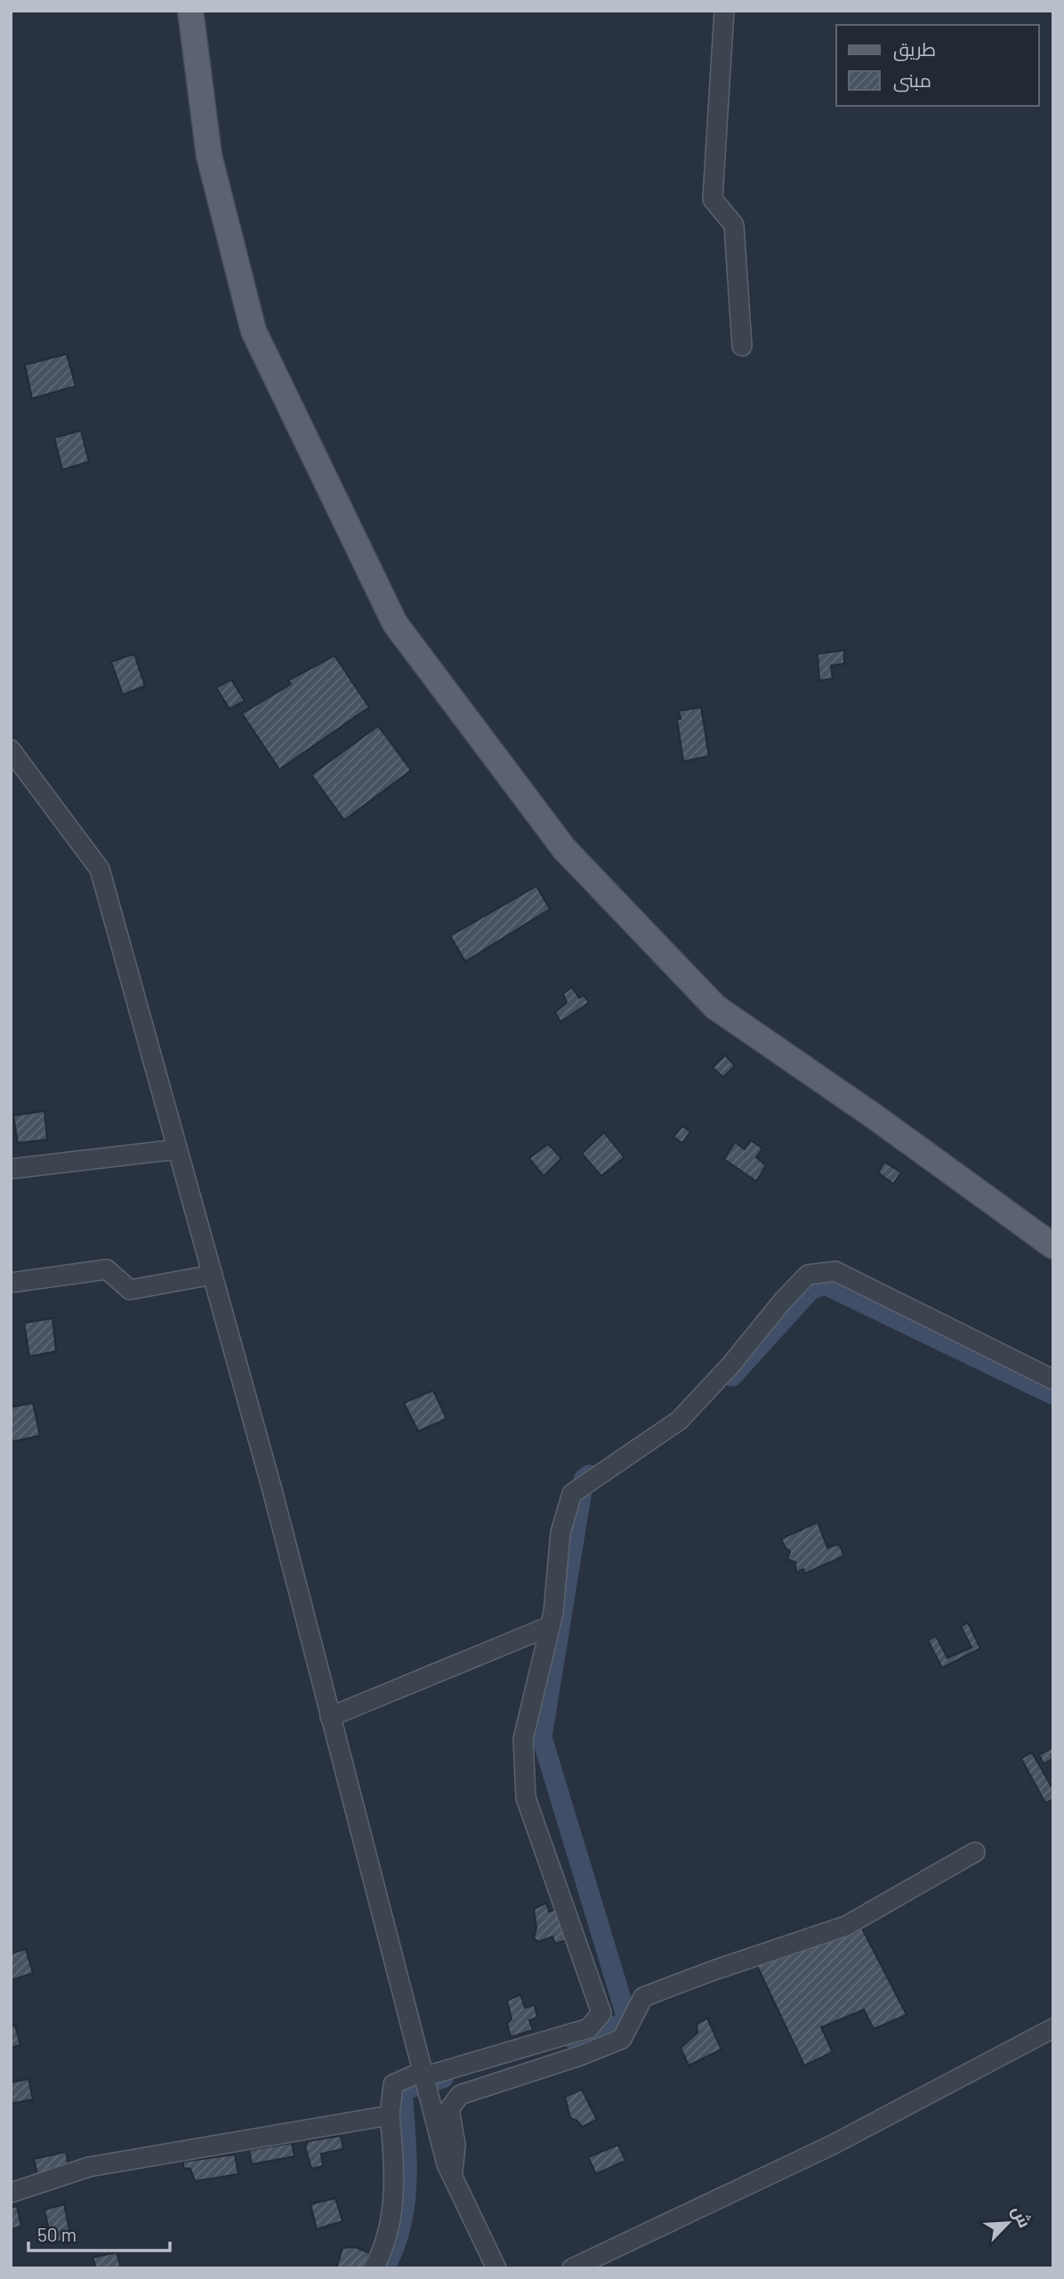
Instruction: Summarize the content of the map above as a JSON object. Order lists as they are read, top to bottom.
{
  "legend": ["طريق", "مبنى"],
  "scale_bar": "50 m",
  "north": "top right"
}
